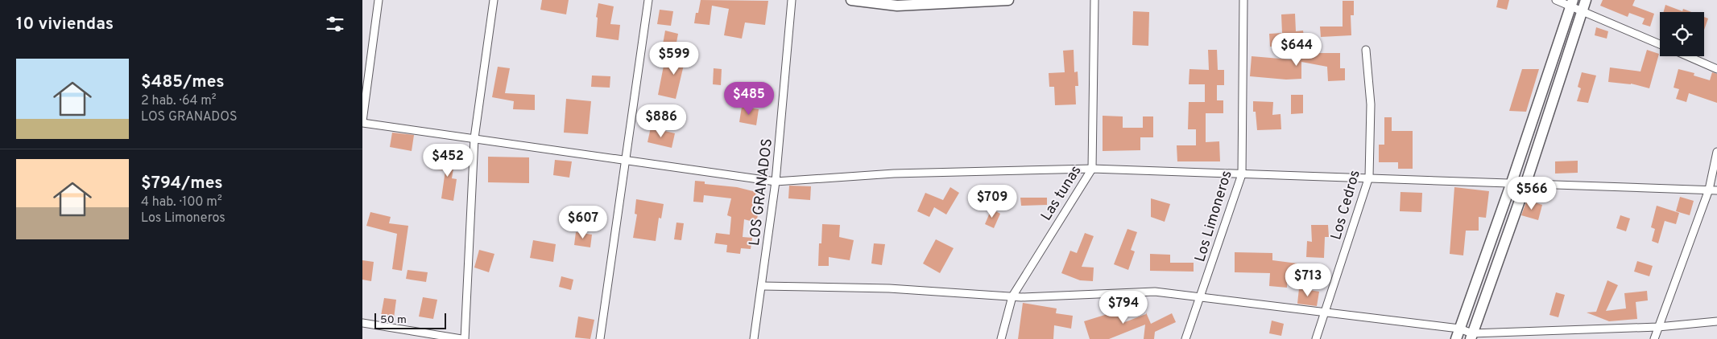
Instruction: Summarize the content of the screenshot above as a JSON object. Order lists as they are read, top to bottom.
{
  "streets": {
    "street": [
      "LOS GRANADOS",
      "Las tunas",
      "Los Cedros",
      "Los Limoneros"
    ]
  },
  "scale_bar": "50 m",
  "page": {
    "heading": "10 viviendas",
    "price": [
      "$644",
      "$599",
      "$485",
      "$886",
      "$452",
      "$566",
      "$709",
      "$607",
      "$713",
      "$794"
    ],
    "list": [
      {
        "name": "$485/mes",
        "note": "2 hab. · 64 m² · LOS GRANADOS"
      },
      {
        "name": "$794/mes",
        "note": "4 hab. · 100 m² · Los Limoneros"
      }
    ],
    "scale": "50 m"
  }
}
